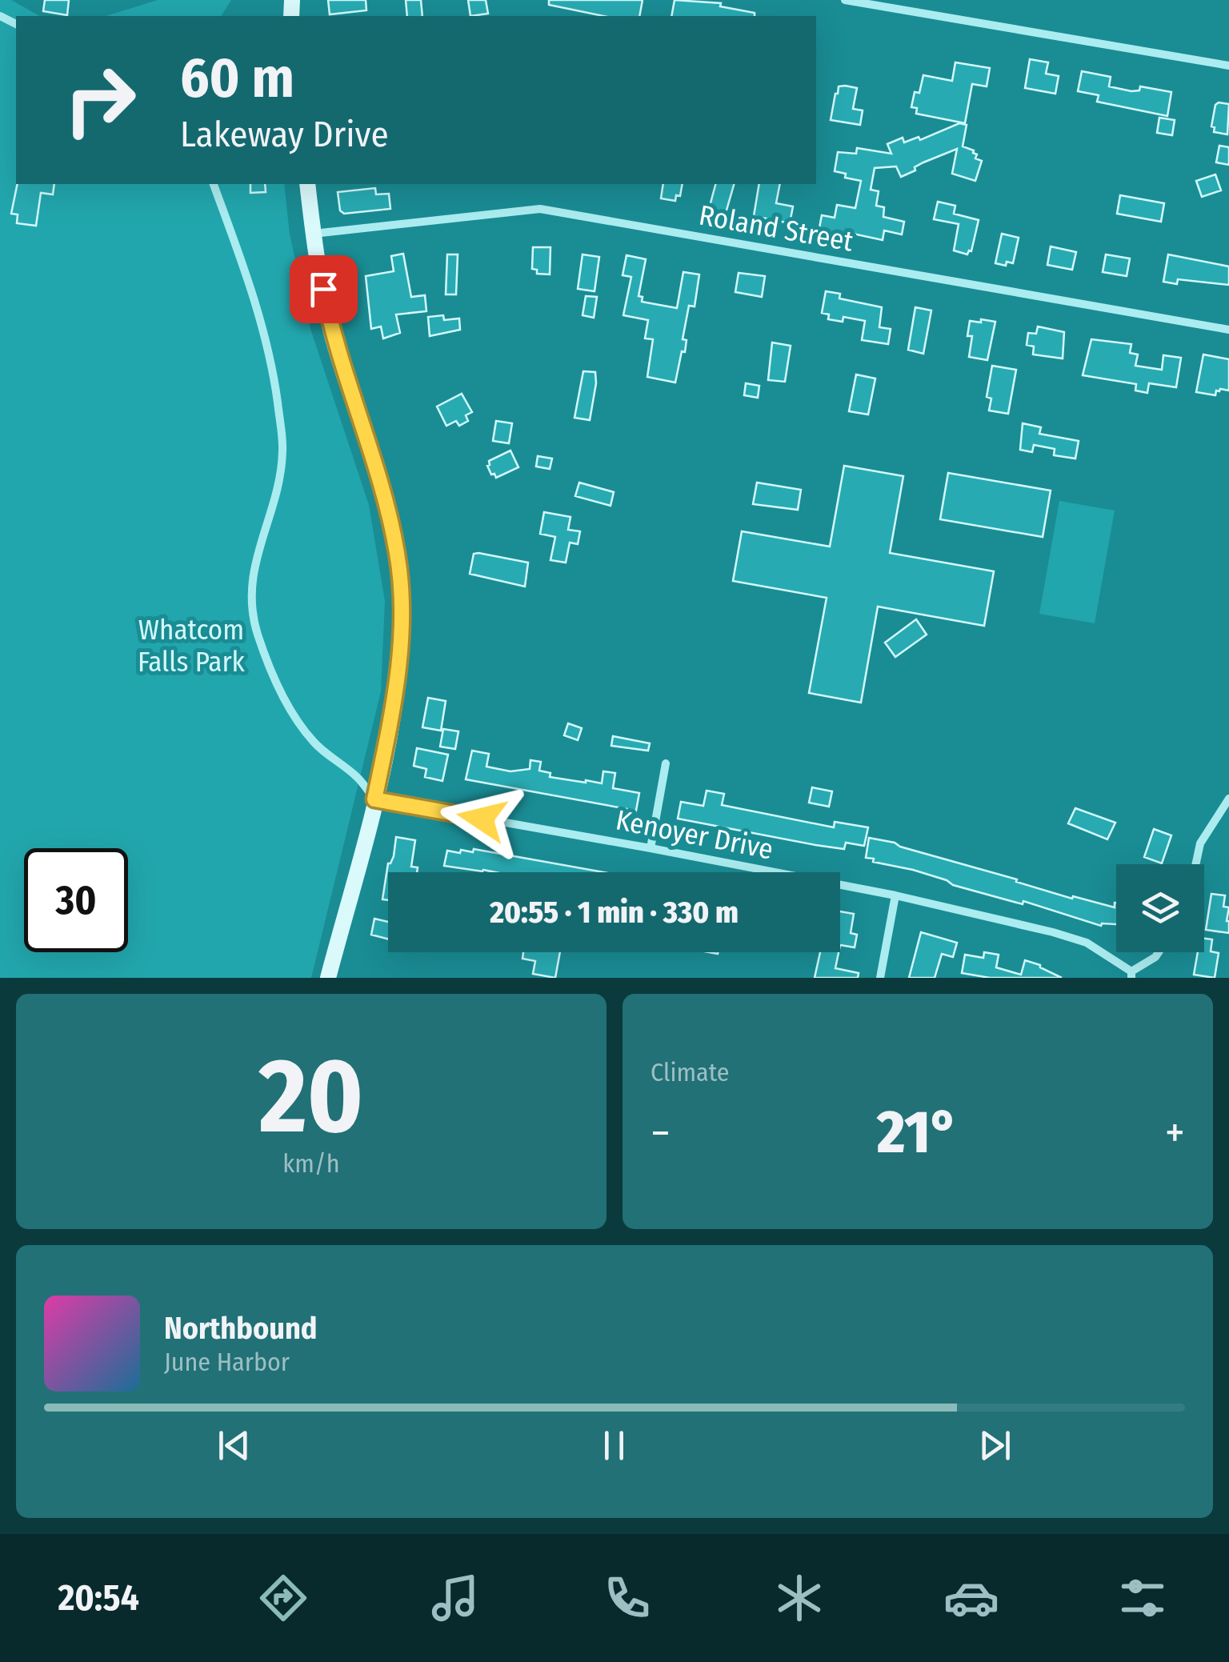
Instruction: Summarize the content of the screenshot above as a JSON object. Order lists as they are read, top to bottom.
{
  "streets": {
    "street": ["Roland Street", "Kenoyer Drive"]
  },
  "parks": ["Whatcom Falls Park"],
  "page": {
    "turn": ["60 m", "Lakeway Drive"],
    "limit": "30",
    "trip": "20:55 · 1 min · 330 m",
    "tile": [
      ["20", "km/h"],
      "Climate"
    ],
    "heat": ["−", "21°", "+"],
    "song": ["Northbound", "June Harbor"],
    "tabs": "20:54"
  }
}
